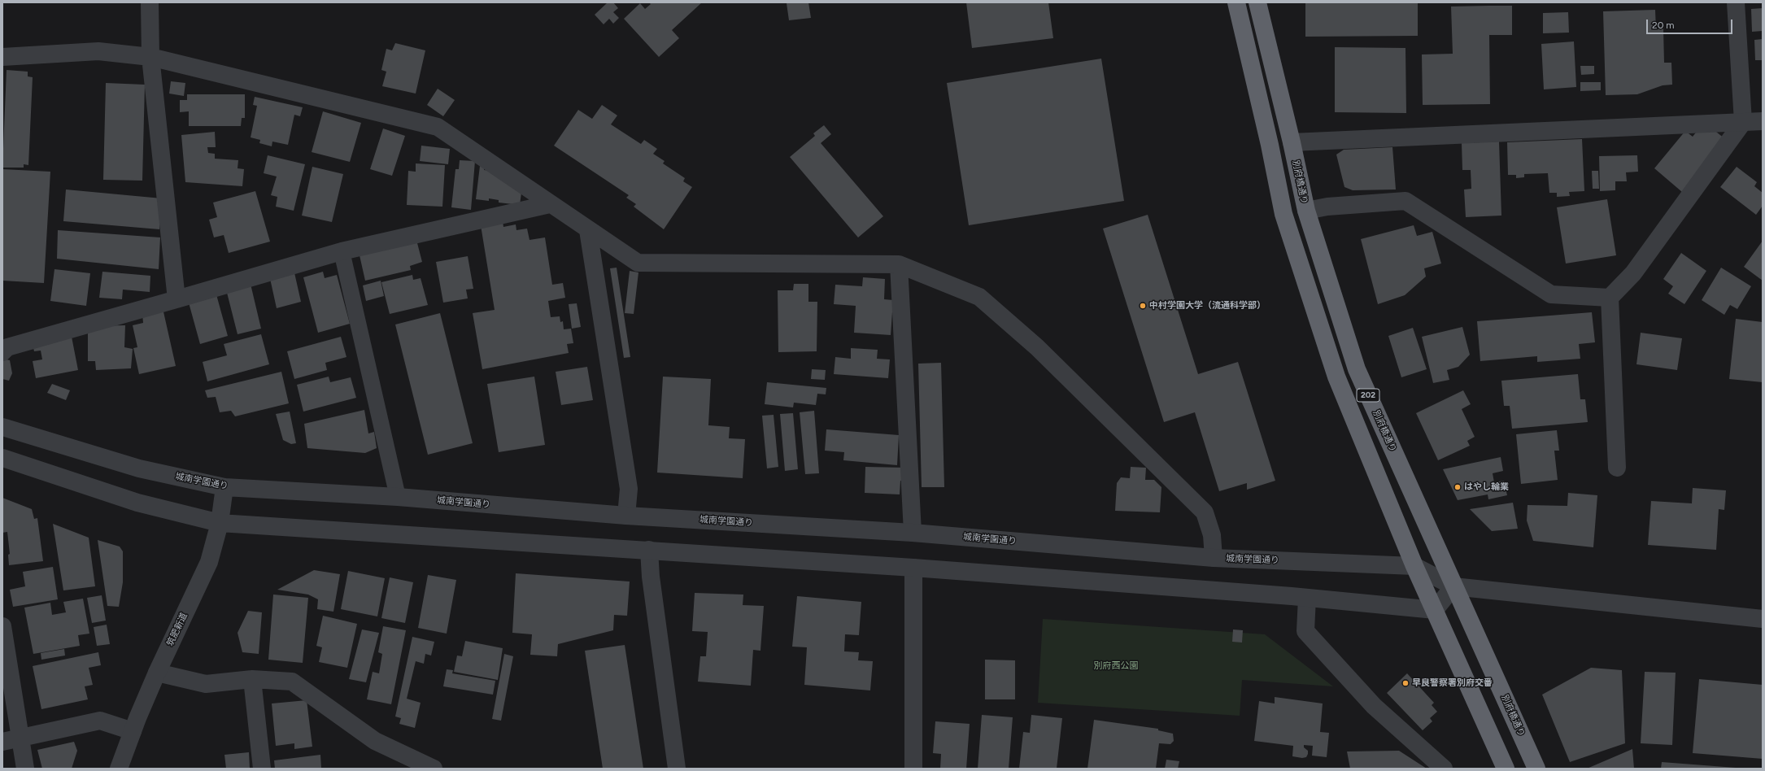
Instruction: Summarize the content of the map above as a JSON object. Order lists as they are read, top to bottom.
{
  "streets": {
    "highway": ["別府橋通り", "202"],
    "street": ["城南学園通り", "筑肥新道"]
  },
  "crossings": [
    ["別府橋通り", "城南学園通り"],
    ["202", "城南学園通り"],
    ["城南学園通り", "筑肥新道"]
  ],
  "parks": ["別府西公園"],
  "places": ["中村学園大学（流通科学部）", "はやし輪業", "早良警察署別府交番"],
  "scale_bar": "20 m"
}
